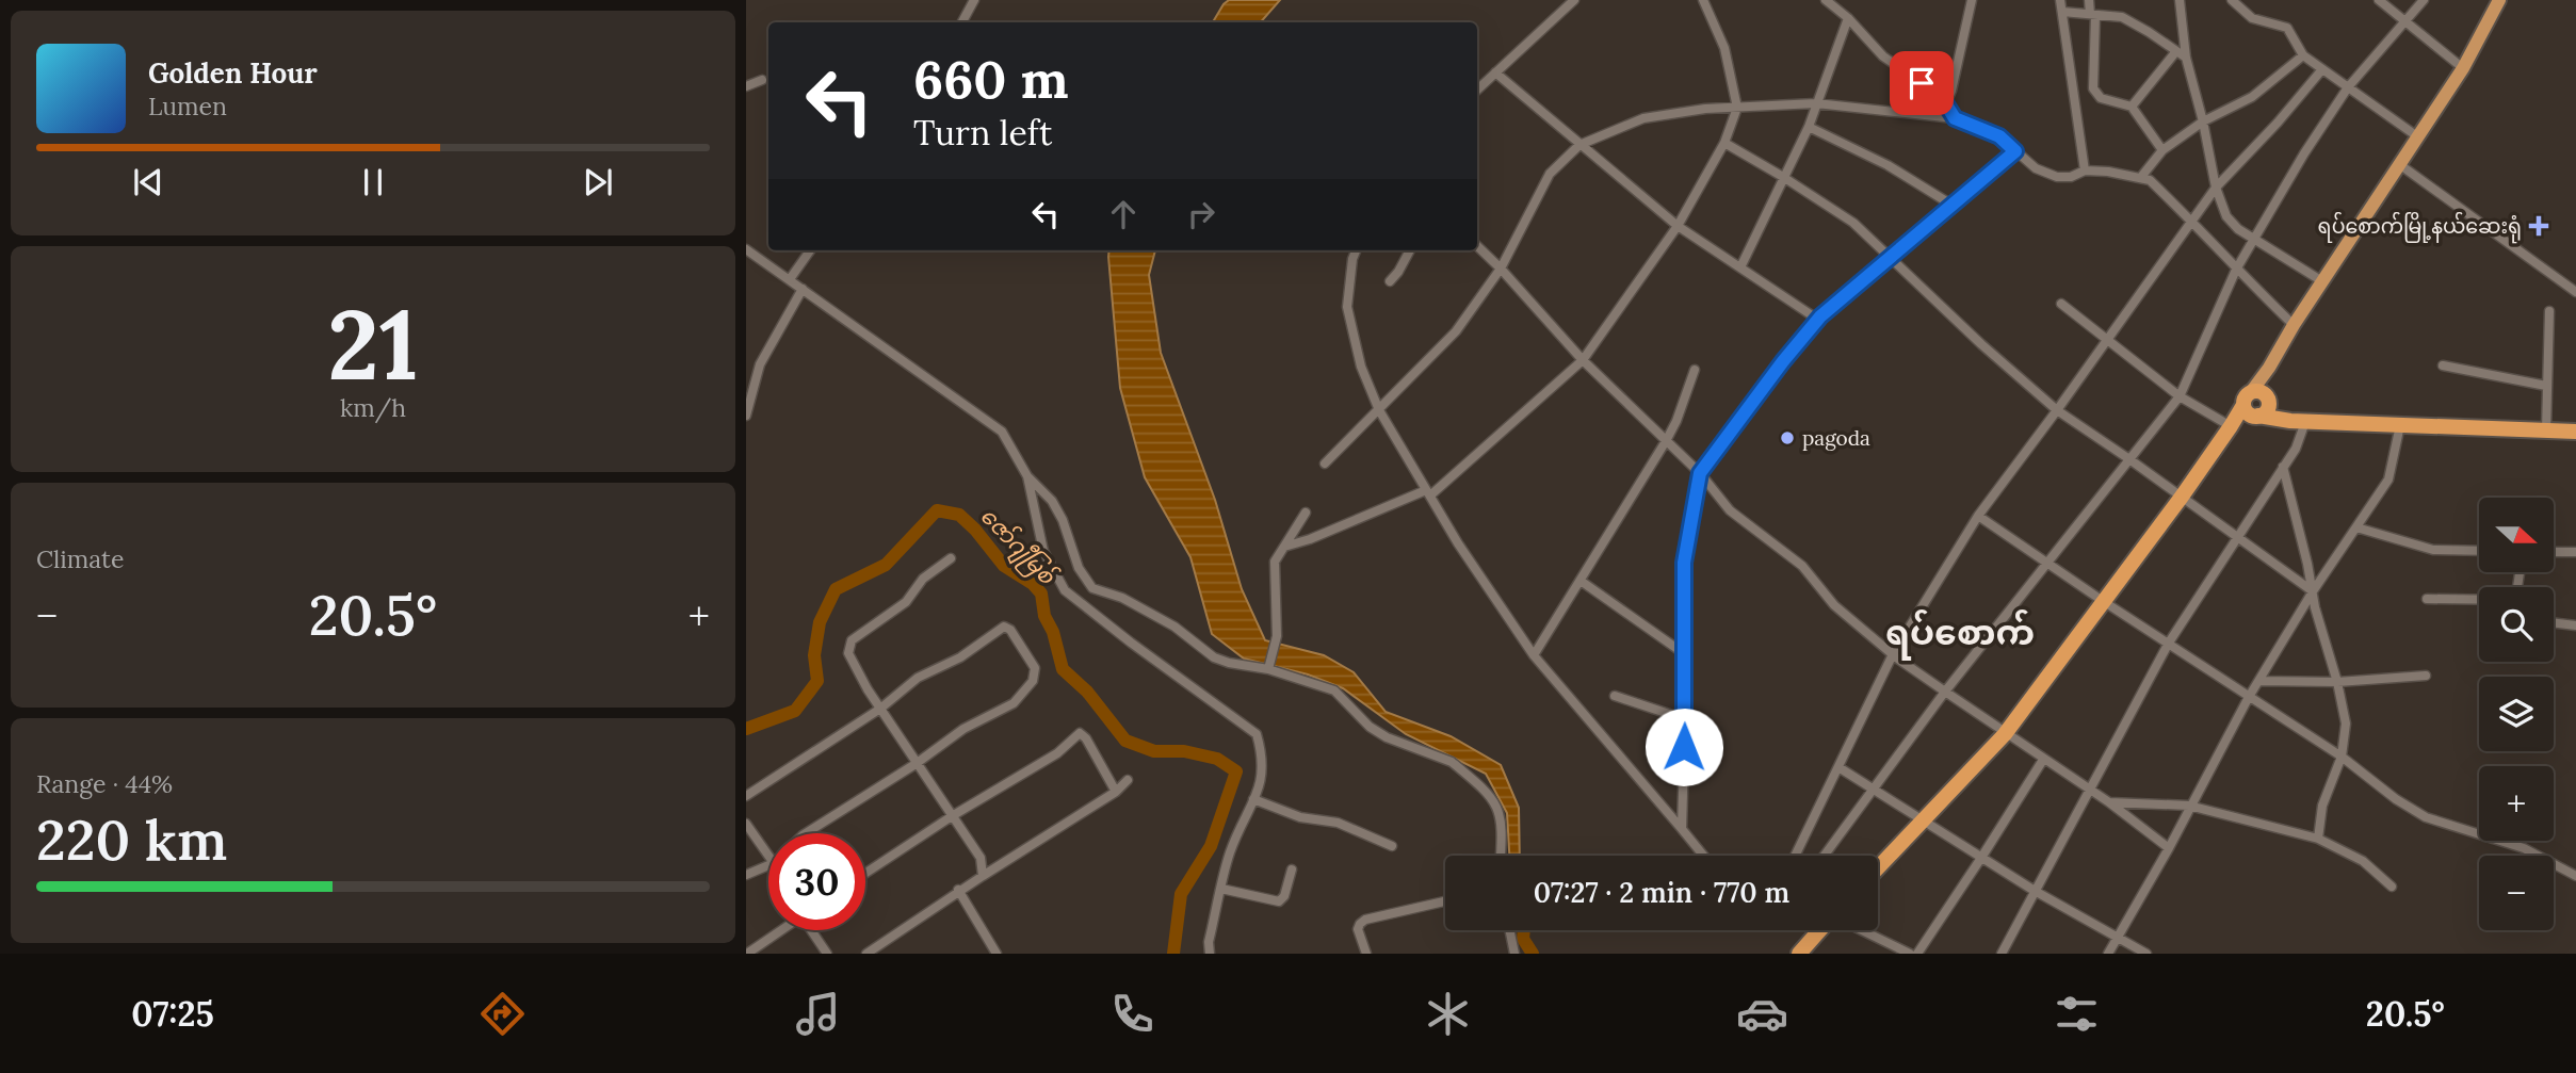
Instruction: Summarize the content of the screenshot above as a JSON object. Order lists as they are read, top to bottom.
{
  "districts": ["ရပ်စောက်"],
  "water": ["ဇော်ဂျီမြစ်"],
  "places": {
    "health": ["ရပ်စောက်မြို့နယ်ဆေးရုံ"],
    "other": ["pagoda"]
  },
  "north": "right",
  "page": {
    "turn": ["660 m", "Turn left"],
    "song": ["Golden Hour", "Lumen"],
    "tile": [
      ["21", "km/h"],
      "Climate",
      ["Range · 44%", "220 km"]
    ],
    "map_buttons": ["+", "−"],
    "heat": ["−", "20.5°", "+"],
    "limit": "30",
    "trip": "07:27 · 2 min · 770 m",
    "tabs": ["07:25", "20.5°"]
  }
}
